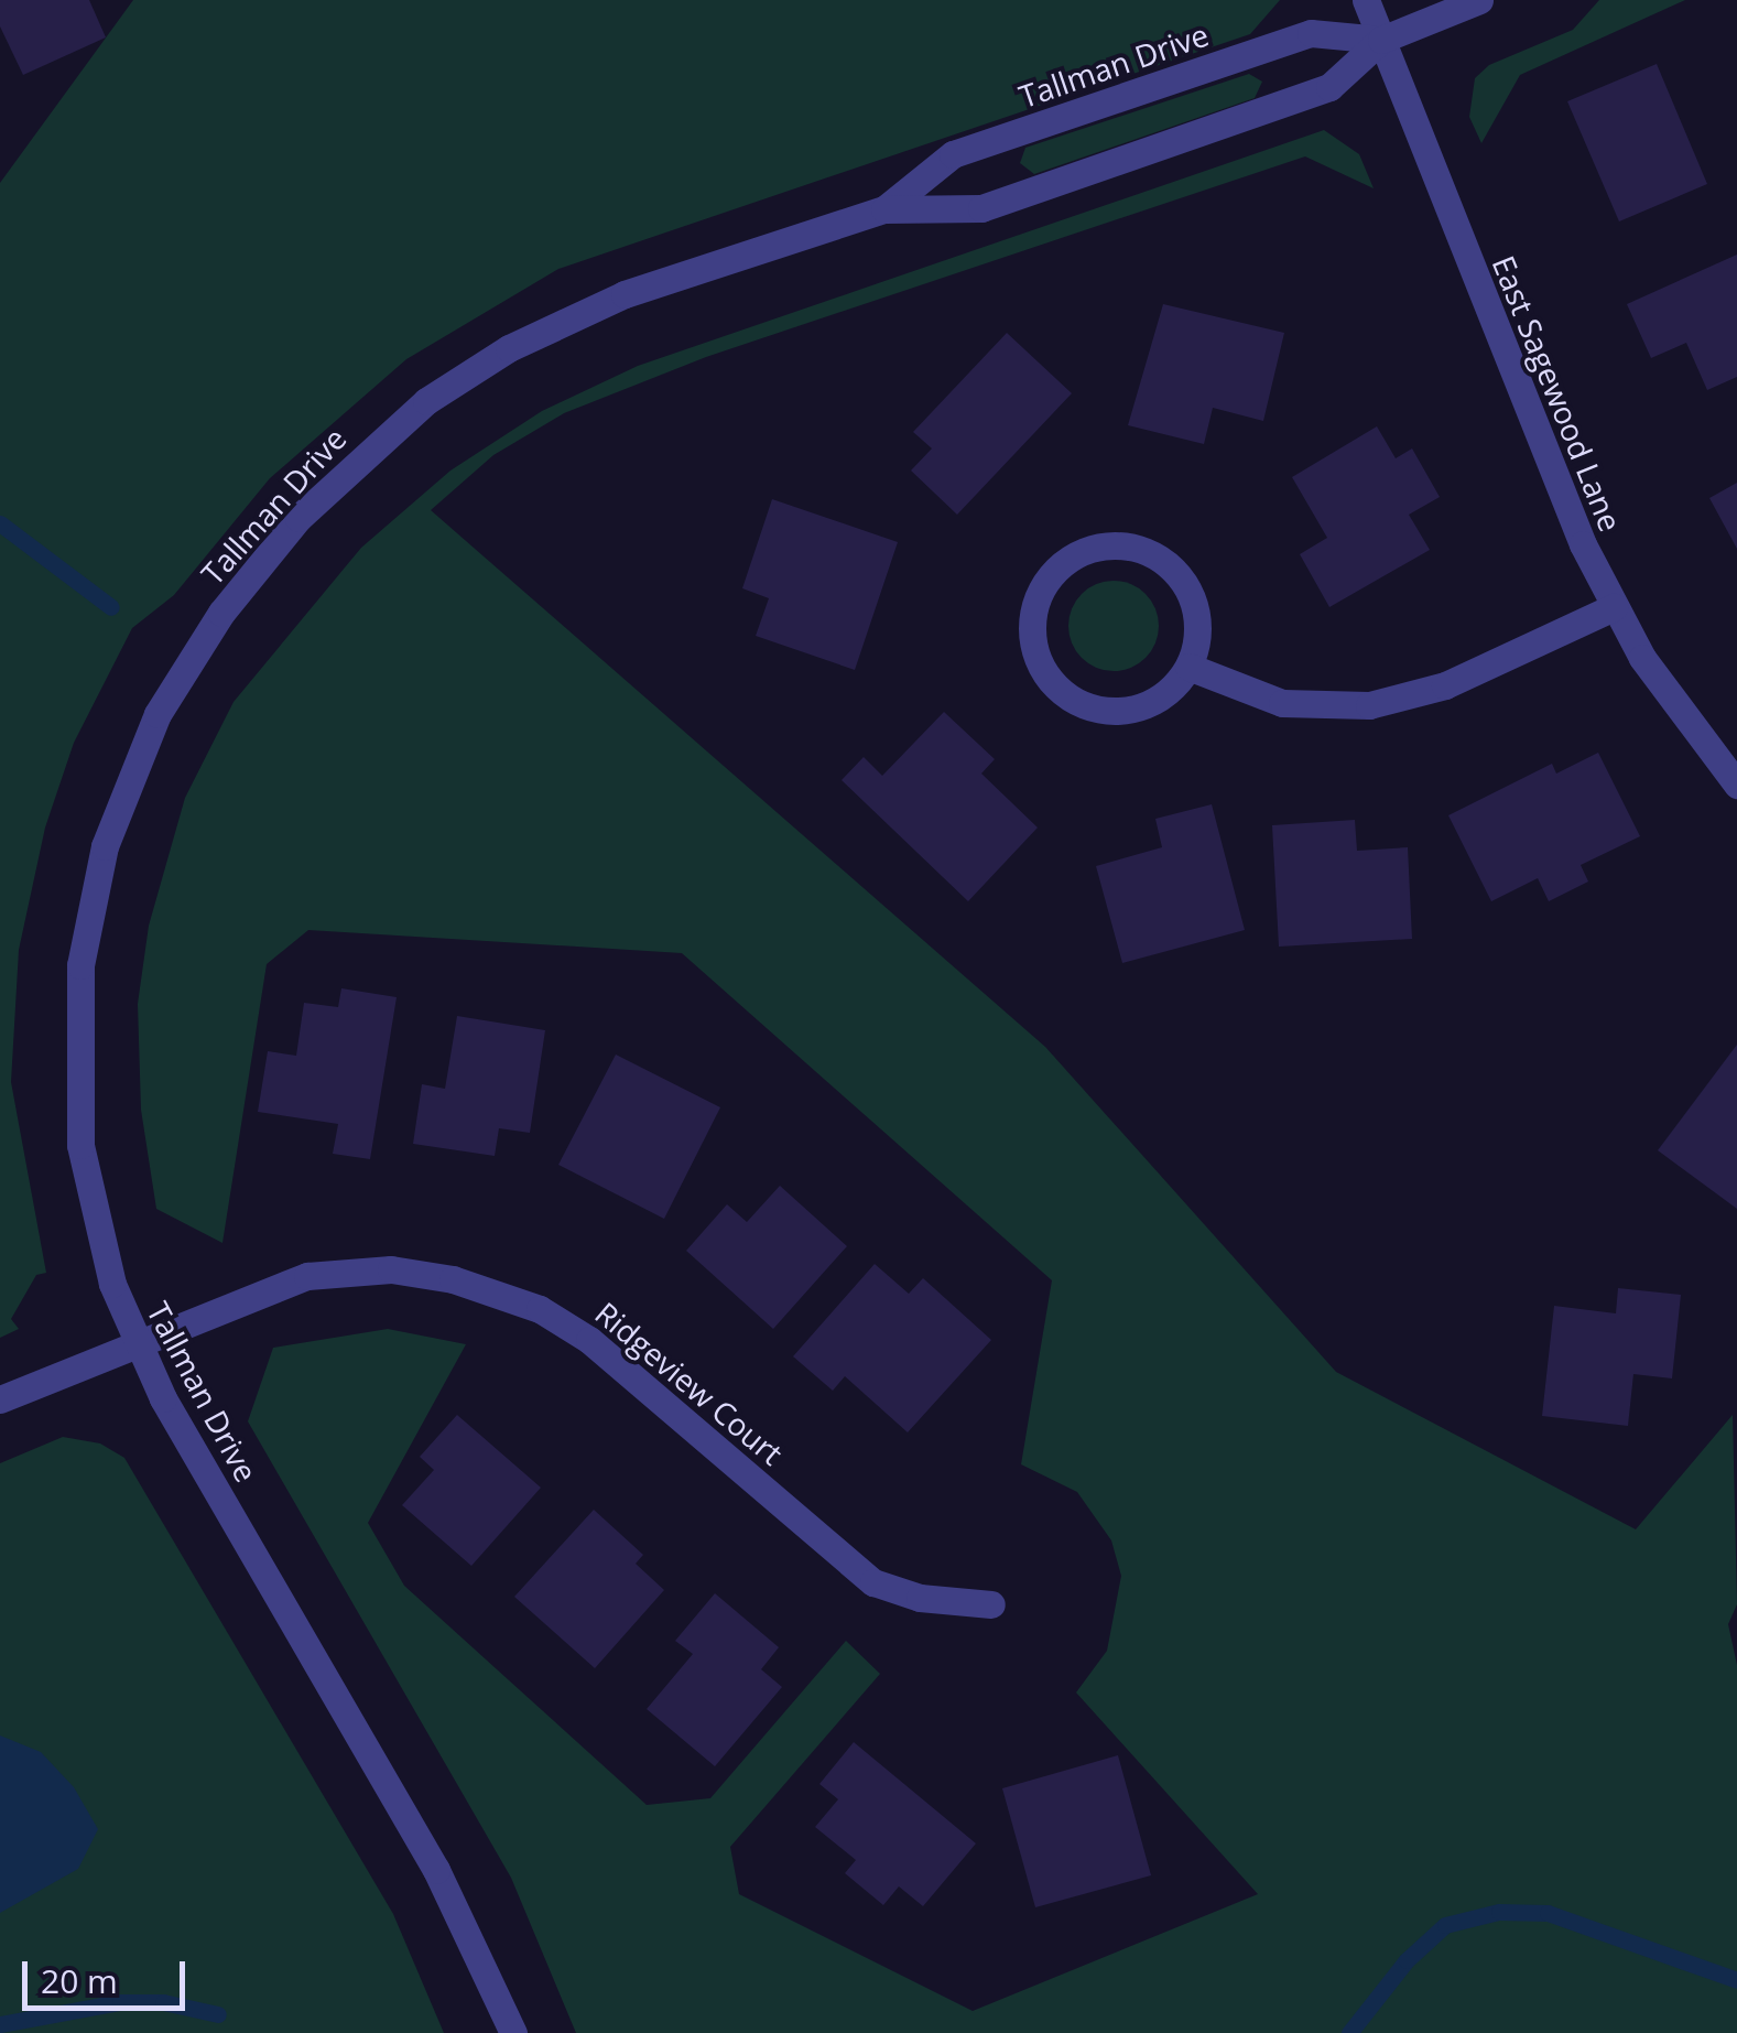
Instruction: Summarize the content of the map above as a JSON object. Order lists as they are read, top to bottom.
{
  "streets": {
    "street": ["Tallman Drive", "East Sagewood Lane", "Ridgeview Court"]
  },
  "crossings": [
    ["Tallman Drive", "East Sagewood Lane"],
    ["Tallman Drive", "Ridgeview Court"]
  ],
  "scale_bar": "20 m"
}
